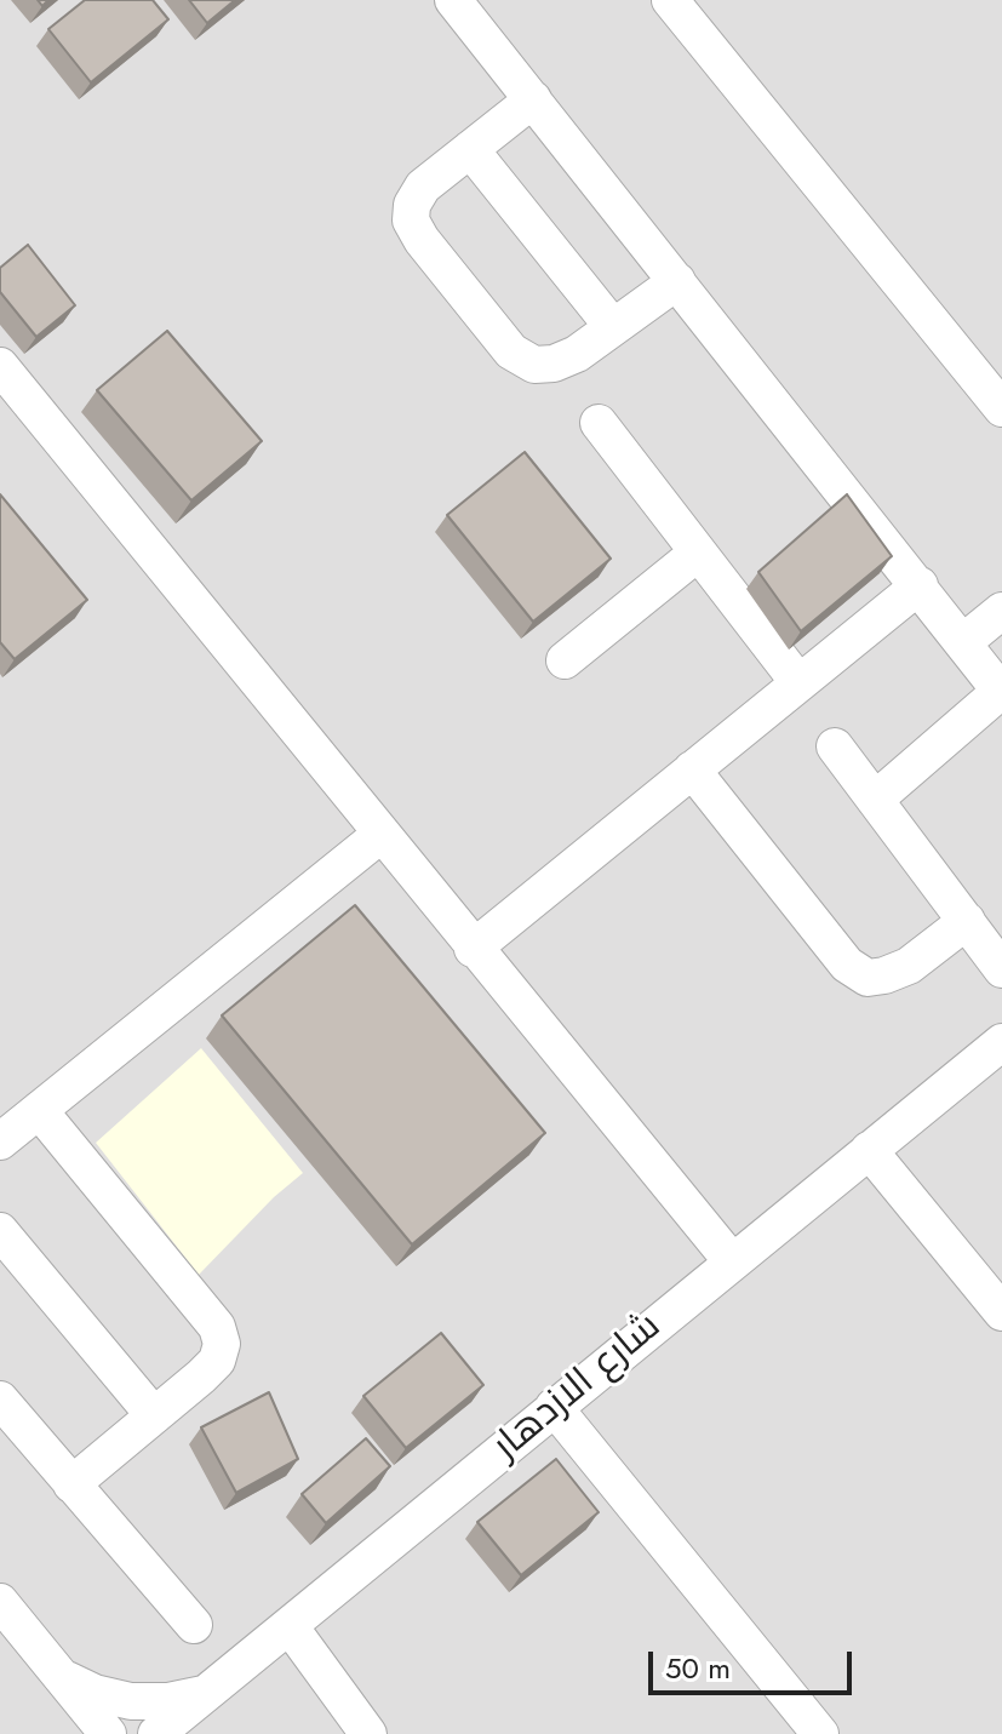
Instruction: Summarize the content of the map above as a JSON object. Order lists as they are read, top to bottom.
{
  "streets": {
    "street": ["شارع الازدهار"]
  },
  "scale_bar": "50 m"
}
